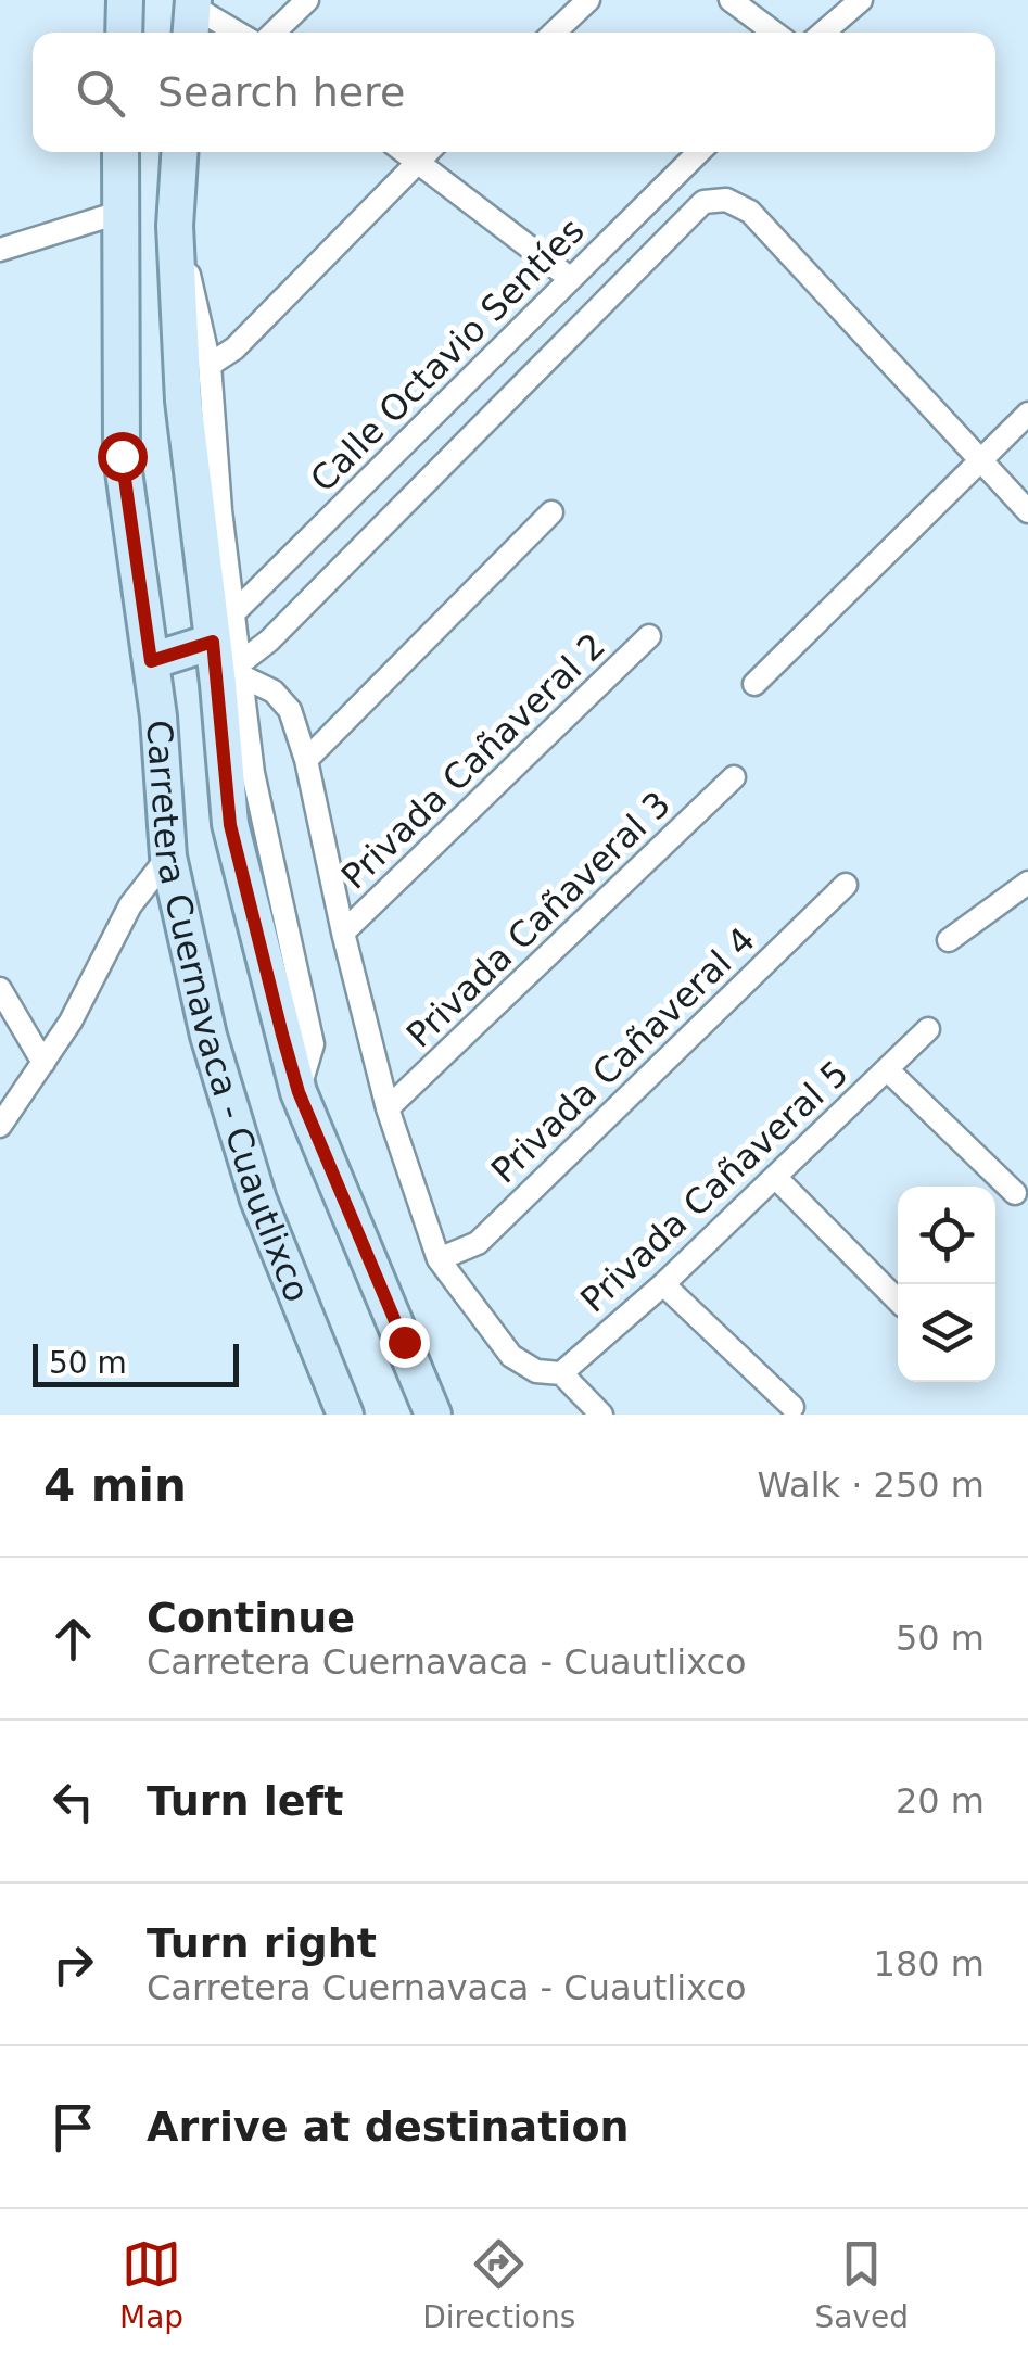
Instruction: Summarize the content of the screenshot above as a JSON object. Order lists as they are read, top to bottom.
{
  "streets": {
    "main road": ["Carretera Cuernavaca - Cuautlixco"],
    "street": [
      "Calle Octavio Sentíes",
      "Privada Cañaveral 2",
      "Privada Cañaveral 3",
      "Privada Cañaveral 4",
      "Privada Cañaveral 5"
    ]
  },
  "crossings": [
    ["Calle Octavio Sentíes", "Carretera Cuernavaca - Cuautlixco"]
  ],
  "scale_bar": "50 m",
  "page": {
    "search": "Search here",
    "scale": "50 m",
    "heading": ["4 min", "Walk · 250 m"],
    "list": [
      ["Continue", "Carretera Cuernavaca - Cuautlixco", "50 m"],
      ["Turn left", "20 m"],
      ["Turn right", "Carretera Cuernavaca - Cuautlixco", "180 m"],
      "Arrive at destination"
    ],
    "nav": ["Map", "Directions", "Saved"]
  }
}
